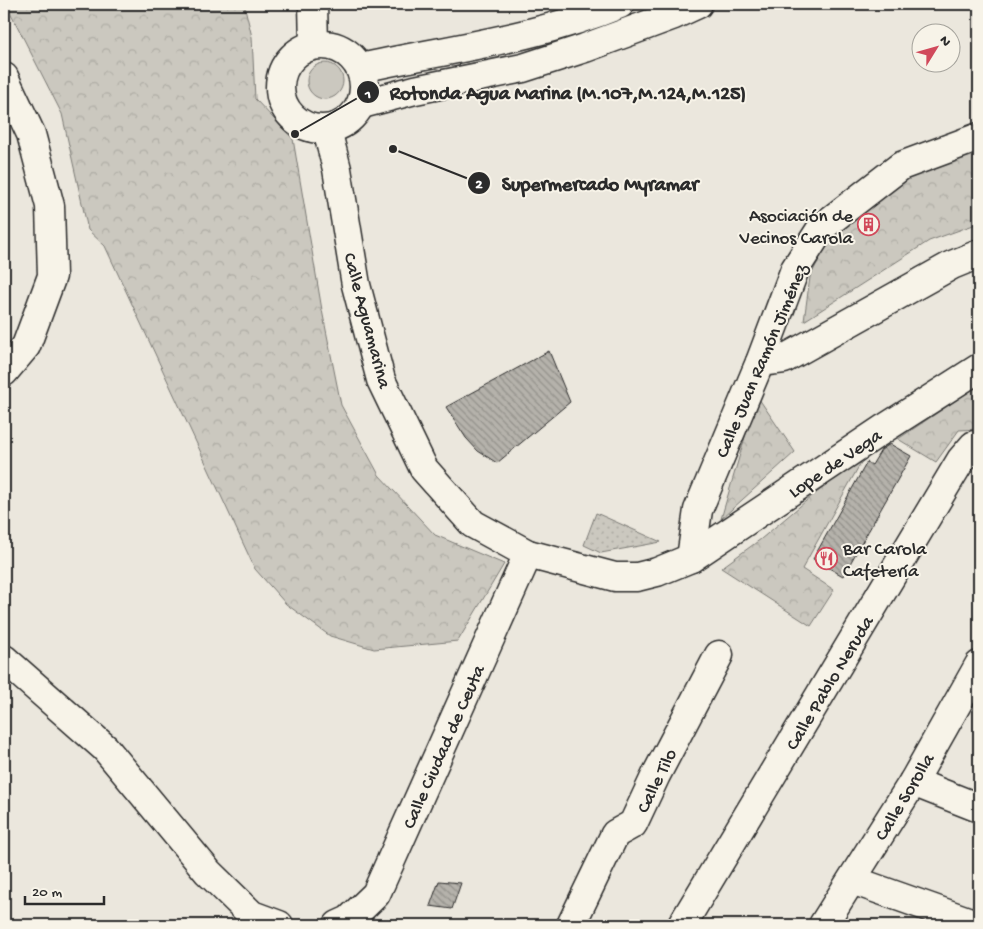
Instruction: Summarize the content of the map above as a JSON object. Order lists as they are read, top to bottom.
{
  "streets": {
    "street": [
      "Calle Aguamarina",
      "Calle Juan Ramón Jiménez",
      "Lope de Vega",
      "Calle Pablo Neruda",
      "Calle Ciudad de Ceuta",
      "Calle Tilo",
      "Calle Sorolla"
    ]
  },
  "crossings": [
    ["Calle Aguamarina", "Calle Juan Ramón Jiménez"],
    ["Calle Aguamarina", "Lope de Vega"],
    ["Calle Aguamarina", "Calle Ciudad de Ceuta"],
    ["Calle Juan Ramón Jiménez", "Lope de Vega"]
  ],
  "places": {
    "other": ["Rotonda Agua Marina (M.107,M.124,M.125)", "Supermercado Myramar"],
    "building": ["Asociación de Vecinos Carola"],
    "restaurant": ["Bar Carola Cafetería"]
  },
  "scale_bar": "20 m",
  "north": "top right"
}
